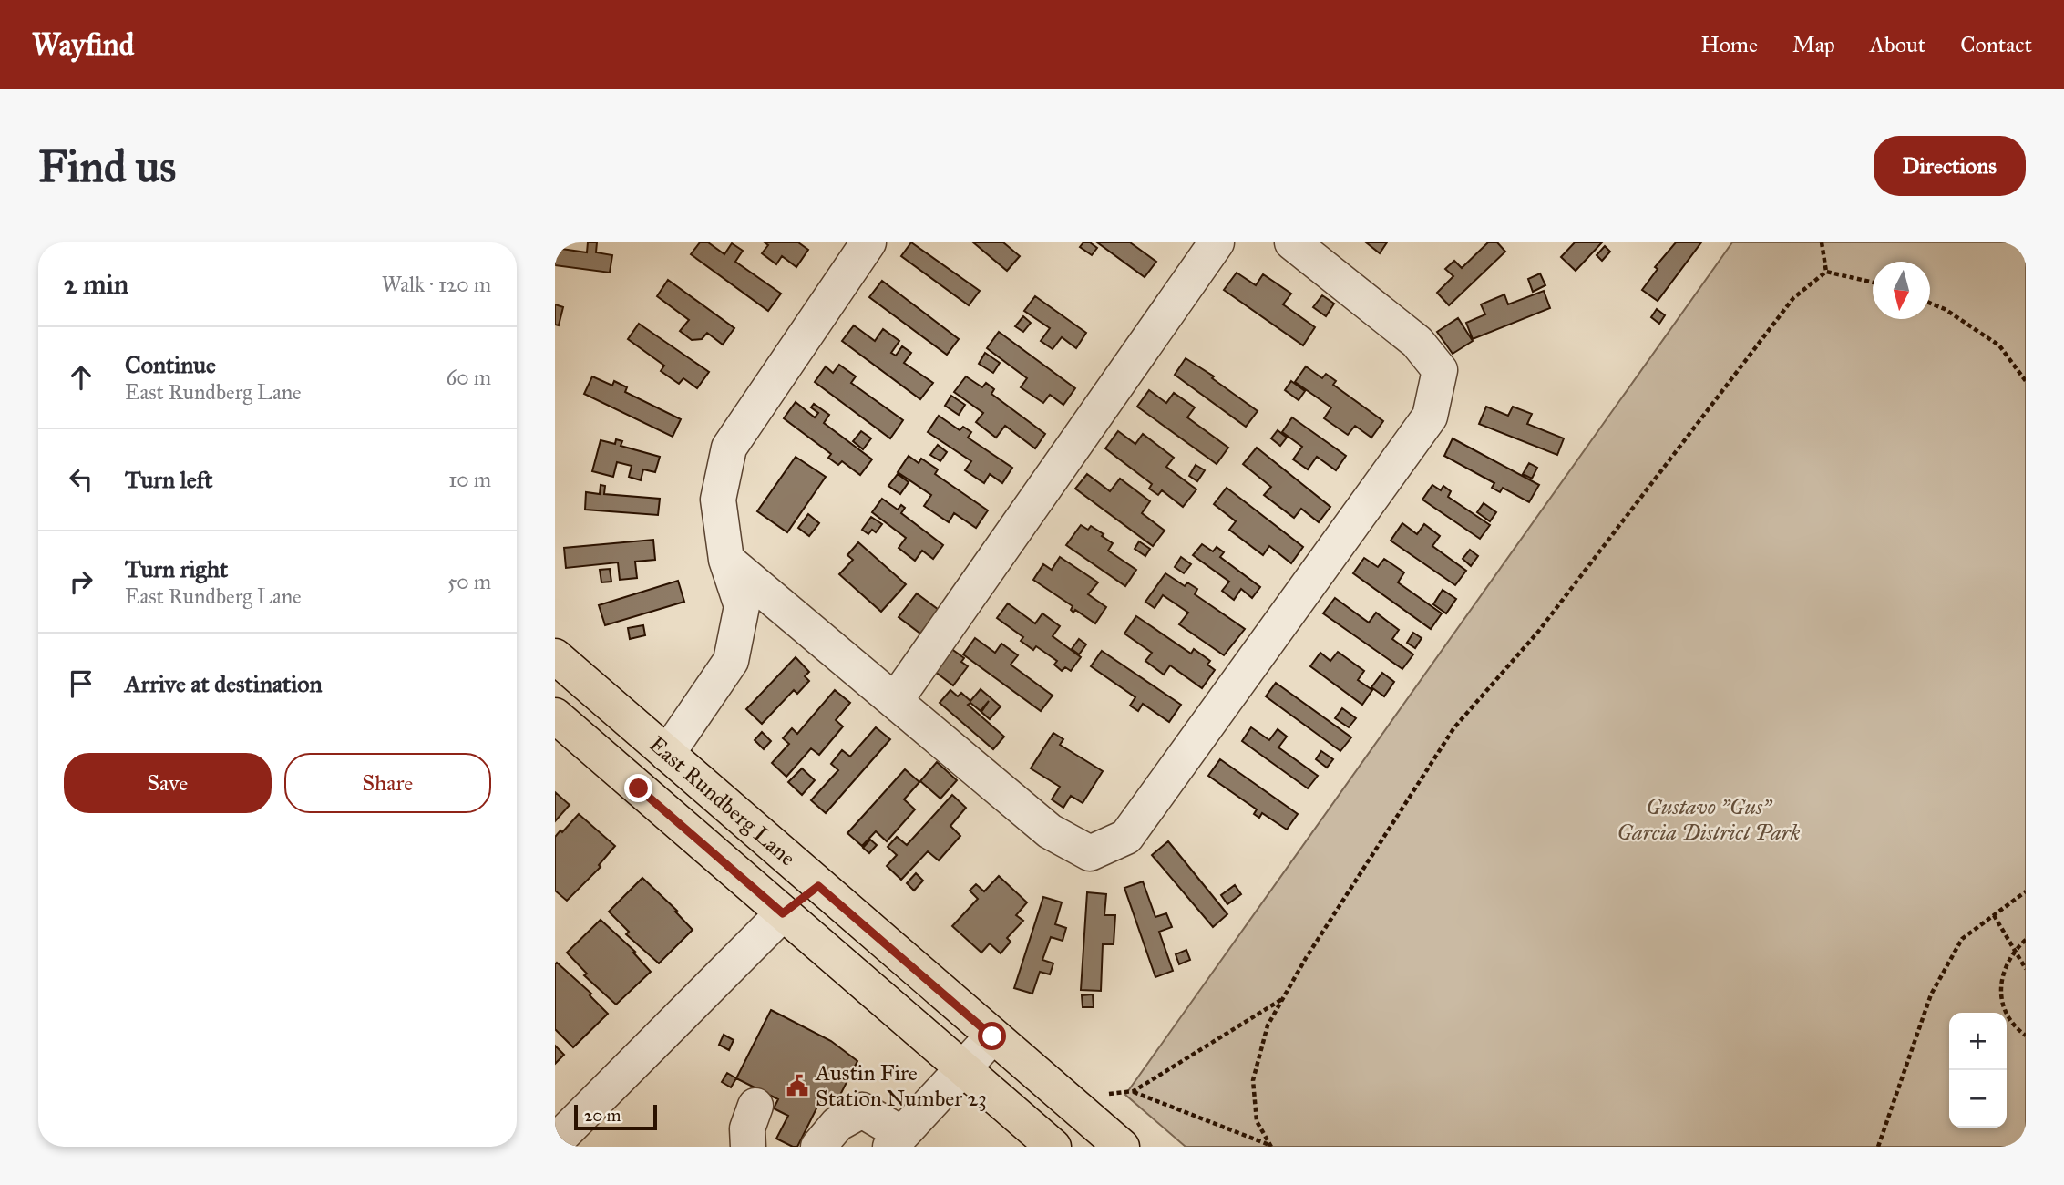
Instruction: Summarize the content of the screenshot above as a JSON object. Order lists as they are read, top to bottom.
{
  "streets": {
    "main road": ["East Rundberg Lane"]
  },
  "parks": ["Gustavo \"Gus\" Garcia District Park"],
  "places": {
    "public building": ["Austin Fire Station Number 23"]
  },
  "scale_bar": "20 m",
  "north": "bottom",
  "page": {
    "header": "Wayfind",
    "nav": [
      "Home",
      "Map",
      "About",
      "Contact"
    ],
    "buttons": [
      "Directions",
      ["Save", "Share"]
    ],
    "title": "Find us",
    "heading": ["2 min", "Walk · 120 m"],
    "list": [
      ["Continue", "East Rundberg Lane", "60 m"],
      ["Turn left", "10 m"],
      ["Turn right", "East Rundberg Lane", "50 m"],
      "Arrive at destination"
    ],
    "map_buttons": ["+", "−"],
    "scale": "20 m"
  }
}
